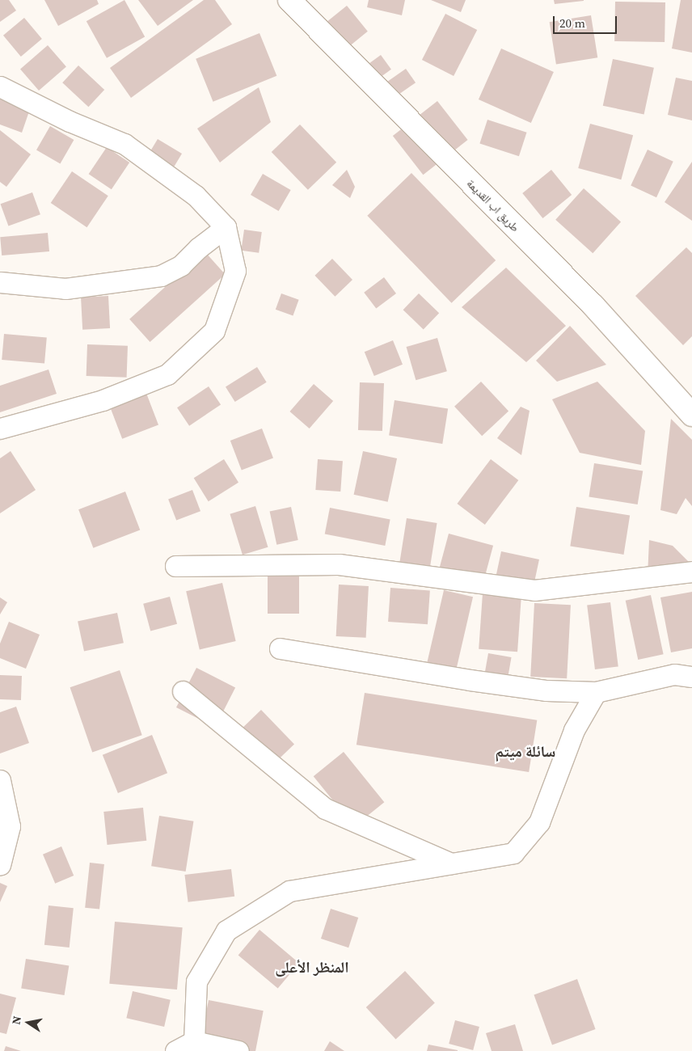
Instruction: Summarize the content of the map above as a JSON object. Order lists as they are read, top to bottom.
{
  "streets": {
    "street": ["طريق اب القديمة"]
  },
  "districts": ["سائلة ميتم", "المنظر الأعلى"],
  "scale_bar": "20 m",
  "north": "left"
}
